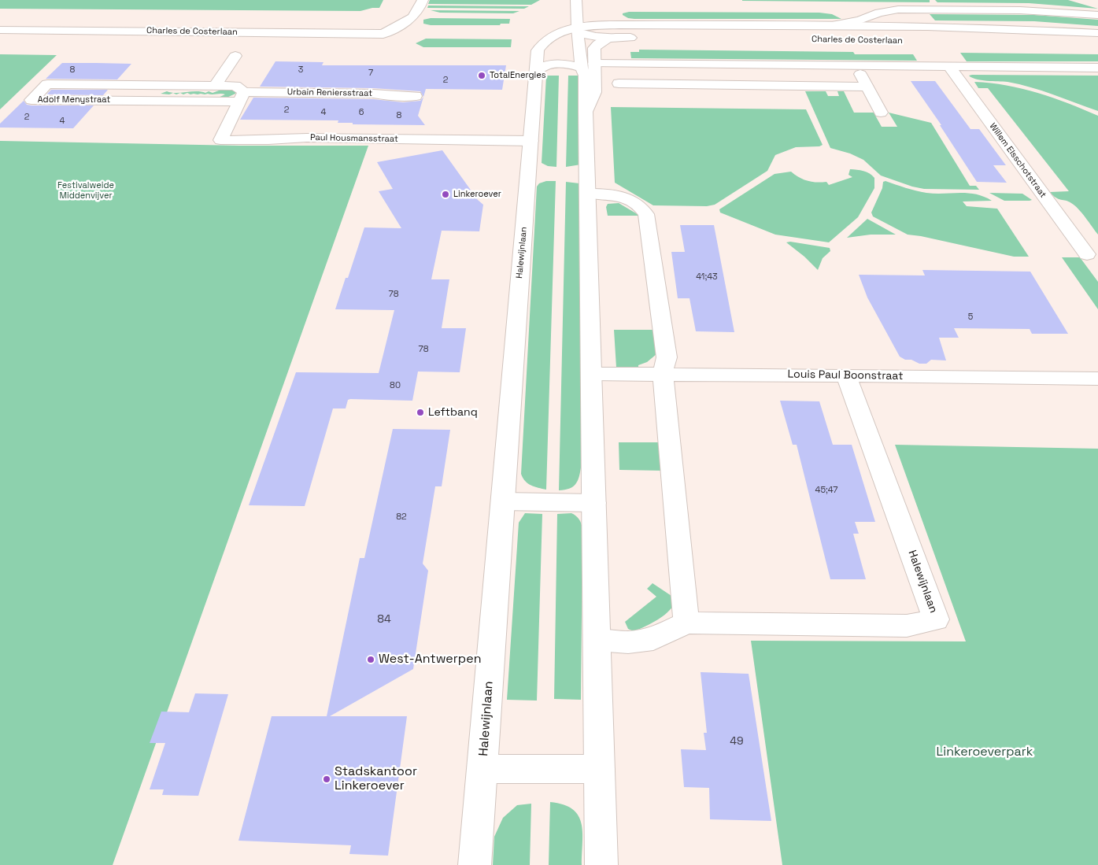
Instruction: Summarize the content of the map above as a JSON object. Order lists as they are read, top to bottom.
{
  "streets": {
    "street": [
      "Charles de Costerlaan",
      "Urbain Reniersstraat",
      "Adolf Menystraat",
      "Paul Housmansstraat",
      "Willem Elsschotstraat",
      "Halewijnlaan",
      "Louis Paul Boonstraat"
    ]
  },
  "crossings": [
    ["Charles de Costerlaan", "Halewijnlaan"],
    ["Urbain Reniersstraat", "Adolf Menystraat"],
    ["Urbain Reniersstraat", "Paul Housmansstraat"],
    ["Adolf Menystraat", "Paul Housmansstraat"],
    ["Paul Housmansstraat", "Halewijnlaan"],
    ["Halewijnlaan", "Louis Paul Boonstraat"]
  ],
  "parks": ["Festivalweide Middenvijver", "Linkeroeverpark"],
  "places": [
    "TotalEnergies",
    "Linkeroever",
    "Leftbanq",
    "West-Antwerpen",
    "Stadskantoor Linkeroever"
  ],
  "house_numbers": [
    "8",
    "3",
    "7",
    "2",
    "2",
    "4",
    "6",
    "8",
    "2",
    "4",
    "41;43",
    "78",
    "5",
    "78",
    "80",
    "45;47",
    "82",
    "84",
    "49"
  ]
}
